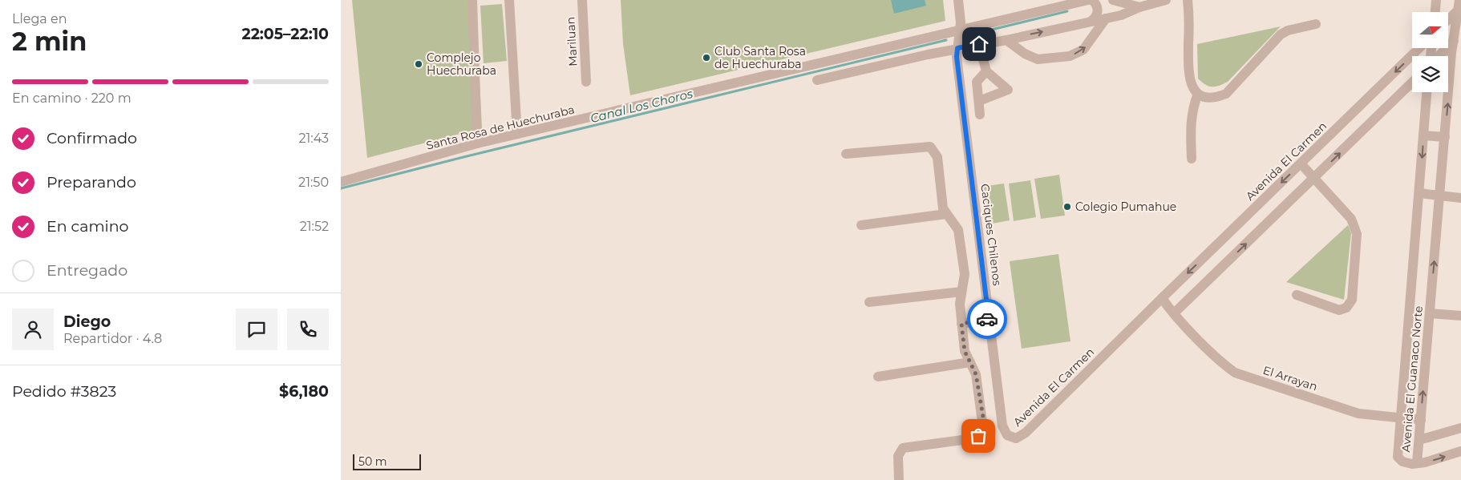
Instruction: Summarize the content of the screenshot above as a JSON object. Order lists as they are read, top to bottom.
{
  "streets": {
    "street": [
      "Mariluan",
      "Santa Rosa de Huechuraba",
      "Avenida El Carmen",
      "Caciques Chilenos",
      "El Arrayan",
      "Avenida El Guanaco Norte"
    ]
  },
  "crossings": [
    ["Santa Rosa de Huechuraba", "Caciques Chilenos"],
    ["Avenida El Carmen", "Caciques Chilenos"],
    ["El Arrayan", "Avenida El Guanaco Norte"]
  ],
  "water": ["Canal Los Choros"],
  "places": ["Club Santa Rosa de Huechuraba", "Complejo Huechuraba", "Colegio Pumahue"],
  "scale_bar": "50 m",
  "north": "right",
  "page": {
    "heading": ["2 min", "Llega en", "22:05–22:10"],
    "panel": [
      "Diego",
      "Repartidor · 4.8",
      "Pedido #3823",
      "$6,180"
    ],
    "bar": "En camino · 220 m",
    "list": [
      ["Confirmado", "21:43"],
      ["Preparando", "21:50"],
      ["En camino", "21:52"],
      "Entregado"
    ],
    "scale": "50 m"
  }
}
